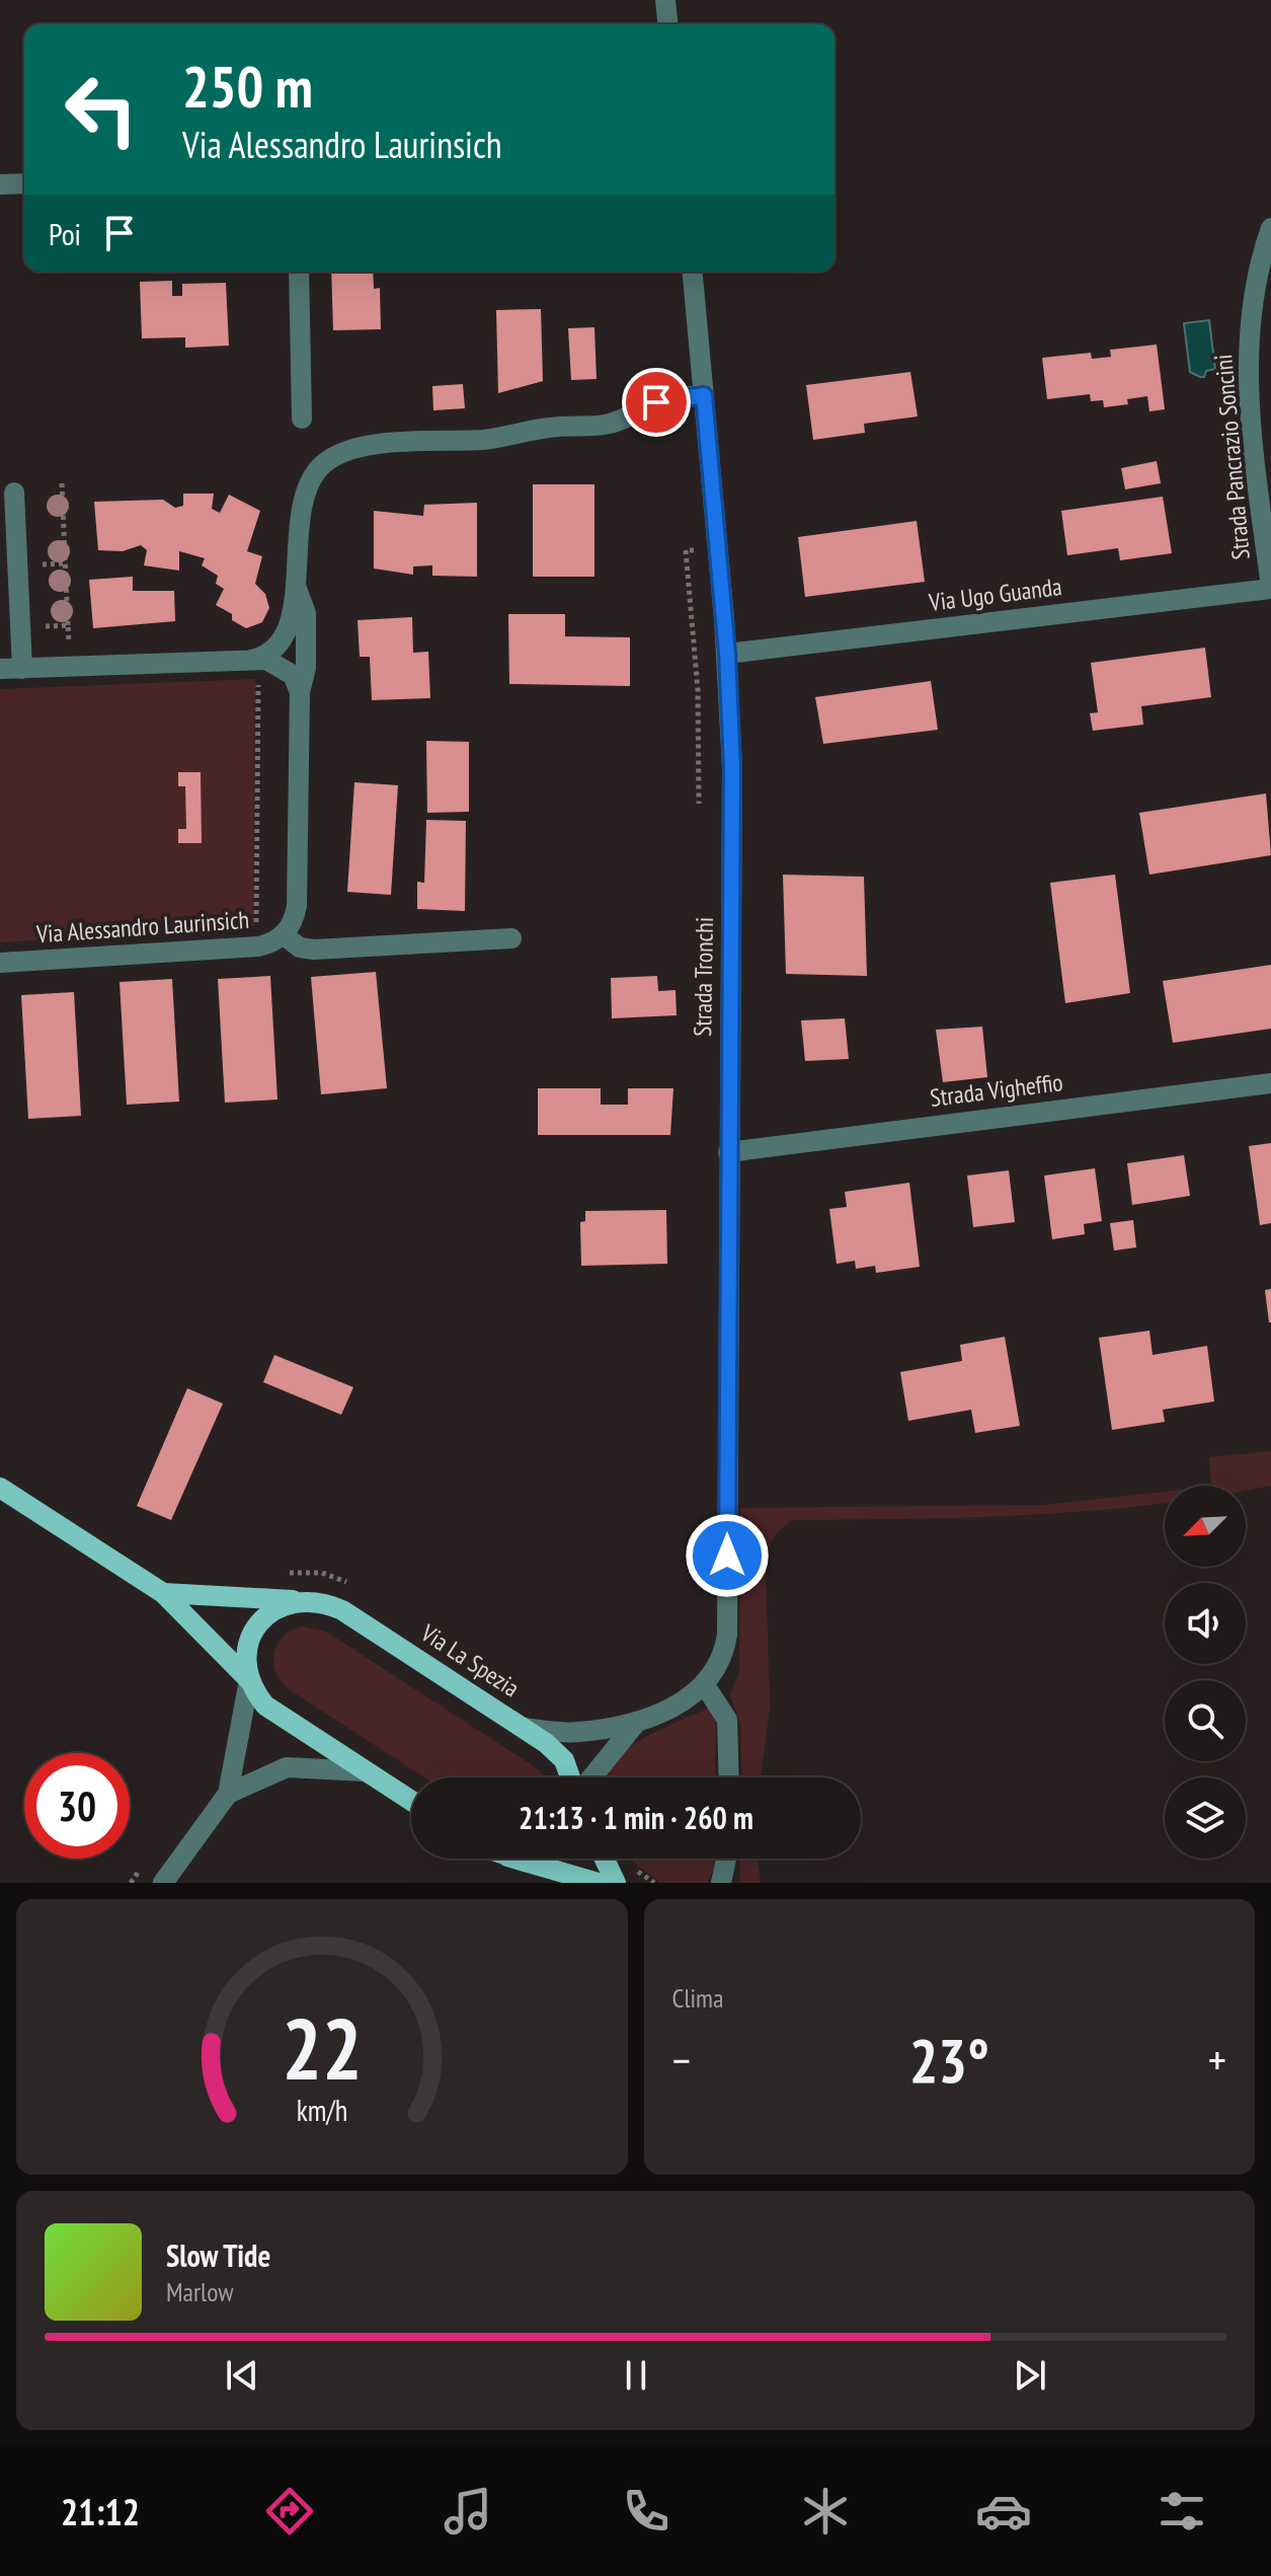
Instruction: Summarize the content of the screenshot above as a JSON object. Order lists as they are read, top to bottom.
{
  "streets": {
    "main road": ["Via La Spezia"],
    "street": [
      "Strada Pancrazio Soncini",
      "Via Ugo Guanda",
      "Via Alessandro Laurinsich",
      "Strada Tronchi",
      "Strada Vigheffio"
    ]
  },
  "crossings": [
    ["Strada Pancrazio Soncini", "Via Ugo Guanda"],
    ["Via Ugo Guanda", "Strada Tronchi"],
    ["Via Alessandro Laurinsich", "Strada Tronchi"],
    ["Strada Tronchi", "Strada Vigheffio"]
  ],
  "north": "bottom left",
  "page": {
    "turn": ["250 m", "Via Alessandro Laurinsich"],
    "then": "Poi",
    "limit": "30",
    "trip": "21:13 · 1 min · 260 m",
    "tile": "Clima",
    "heat": ["−", "23°", "+"],
    "song": ["Slow Tide", "Marlow"],
    "tabs": "21:12",
    "gauge": ["22", "km/h"]
  }
}
